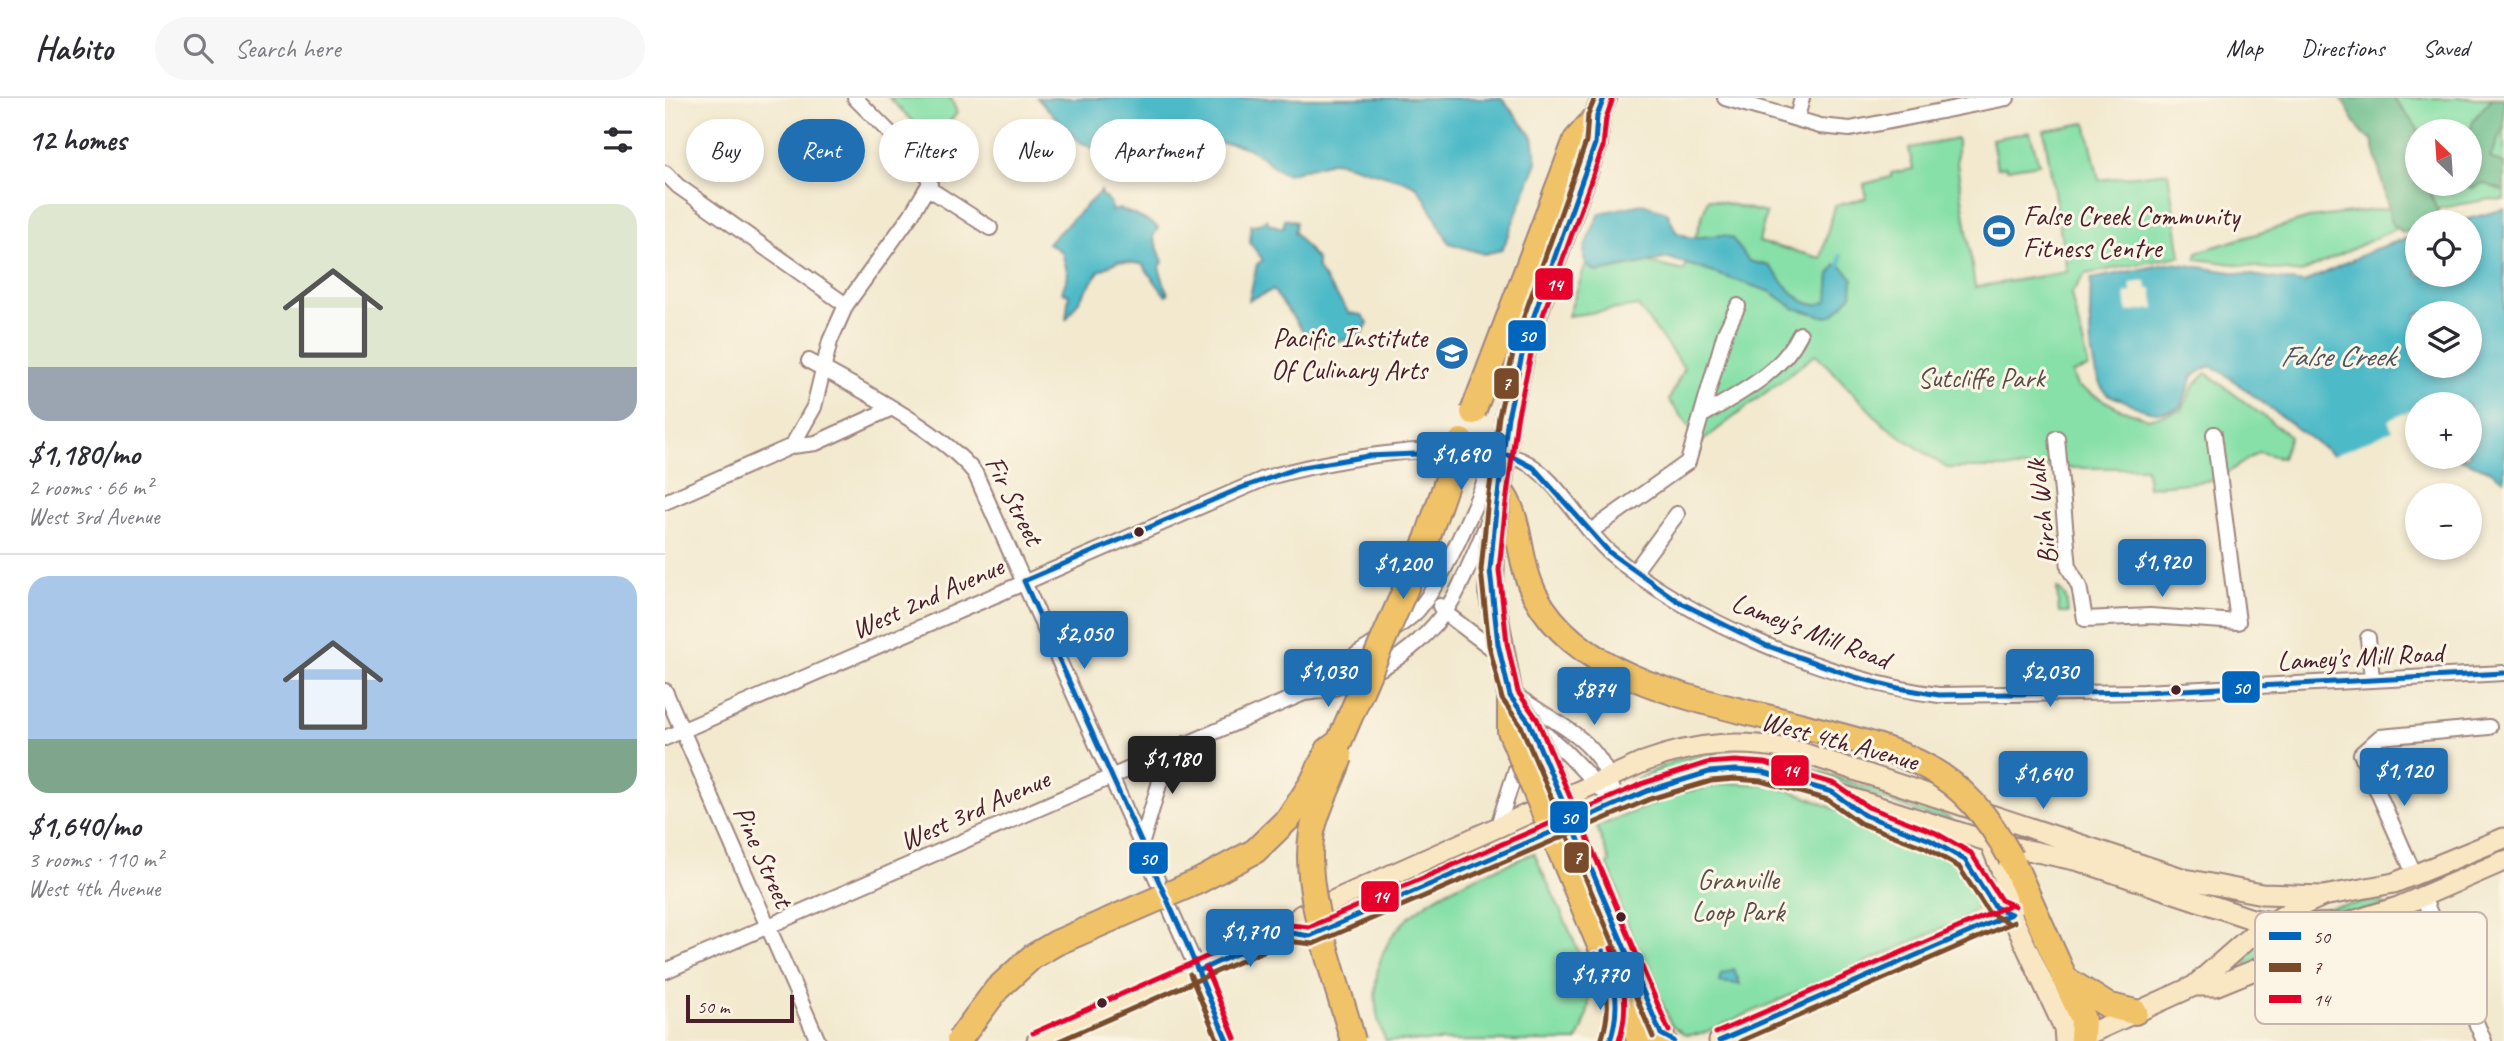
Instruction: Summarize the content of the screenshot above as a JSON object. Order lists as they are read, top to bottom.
{
  "streets": {
    "main road": ["Fir Street", "West 4th Avenue"],
    "street": [
      "Birch Walk",
      "West 2nd Avenue",
      "Lamey's Mill Road",
      "West 3rd Avenue",
      "Pine Street"
    ]
  },
  "crossings": [
    ["Fir Street", "West 2nd Avenue"],
    ["Fir Street", "West 4th Avenue"],
    ["Fir Street", "West 3rd Avenue"],
    ["West 2nd Avenue", "Lamey's Mill Road"],
    ["West 2nd Avenue", "Pine Street"],
    ["West 3rd Avenue", "Pine Street"]
  ],
  "water": ["False Creek"],
  "parks": ["Sutcliffe Park", "Granville Loop Park"],
  "places": {
    "sports": ["False Creek Community Fitness Centre"],
    "school or university": ["Pacific Institute Of Culinary Arts"]
  },
  "lines": ["transit line 50", "transit line 7", "transit line 14"],
  "legend": ["50", "7", "14"],
  "scale_bar": "50 m",
  "north": "top left",
  "page": {
    "header": "Habito",
    "search": "Search here",
    "nav": ["Map", "Directions", "Saved"],
    "heading": "12 homes",
    "map_buttons": ["+", "−"],
    "chip": [
      "Buy",
      "Rent",
      "Filters",
      "New",
      "Apartment"
    ],
    "list": [
      {
        "name": "$1,180/mo",
        "note": "2 rooms · 66 m² · West 3rd Avenue"
      },
      {
        "name": "$1,640/mo",
        "note": "3 rooms · 110 m² · West 4th Avenue"
      }
    ],
    "price": [
      "$1,690",
      "$1,920",
      "$1,200",
      "$2,050",
      "$1,030",
      "$2,030",
      "$874",
      "$1,180",
      "$1,120",
      "$1,640",
      "$1,710",
      "$1,770"
    ],
    "scale": "50 m"
  }
}
